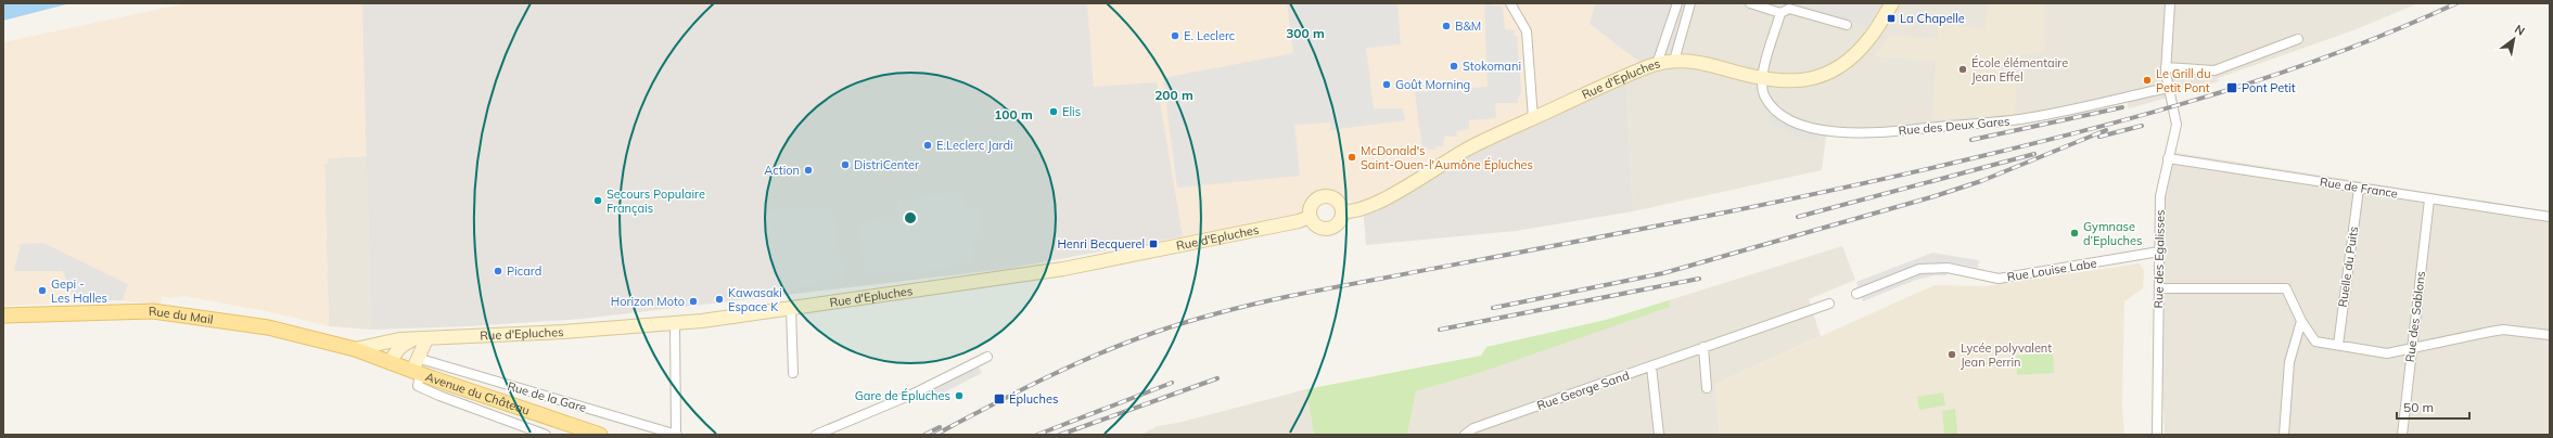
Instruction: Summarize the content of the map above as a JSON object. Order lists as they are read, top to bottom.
{
  "streets": {
    "main road": ["Rue du Mail", "Avenue du Château"],
    "street": [
      "Rue d'Epluches",
      "Rue des Deux Gares",
      "Rue de France",
      "Rue des Egalisses",
      "Ruelle du Puits",
      "Rue Louise Labe",
      "Rue des Sablons",
      "Rue George Sand",
      "Rue de la Gare"
    ]
  },
  "crossings": [
    ["Rue d'Epluches", "Rue des Deux Gares"],
    ["Rue d'Epluches", "Rue du Mail"],
    ["Rue d'Epluches", "Avenue du Château"],
    ["Rue des Deux Gares", "Rue des Egalisses"],
    ["Rue de France", "Rue des Egalisses"],
    ["Rue de France", "Ruelle du Puits"],
    ["Rue de France", "Rue des Sablons"],
    ["Rue des Egalisses", "Rue Louise Labe"],
    ["Rue du Mail", "Avenue du Château"],
    ["Avenue du Château", "Rue de la Gare"]
  ],
  "places": {
    "transit": [
      "La Chapelle",
      "Pont Petit",
      "Henri Becquerel",
      "Épluches"
    ],
    "other": [
      "B&M",
      "E. Leclerc",
      "Stokomani",
      "École élémentaire Jean Effel",
      "Le Grill du Petit Pont",
      "Goût Morning",
      "Elis",
      "E.Leclerc Jardi",
      "McDonald's Saint-Ouen-l'Aumône Épluches",
      "DistriCenter",
      "Action",
      "Secours Populaire Français",
      "Gymnase d’Epluches",
      "Picard",
      "Gepi - Les Halles",
      "Kawasaki Espace K",
      "Horizon Moto",
      "Lycée polyvalent Jean Perrin",
      "Gare de Épluches"
    ]
  },
  "scale_bar": "50 m",
  "north": "top right",
  "rings": ["300 m", "200 m", "100 m"]
}
